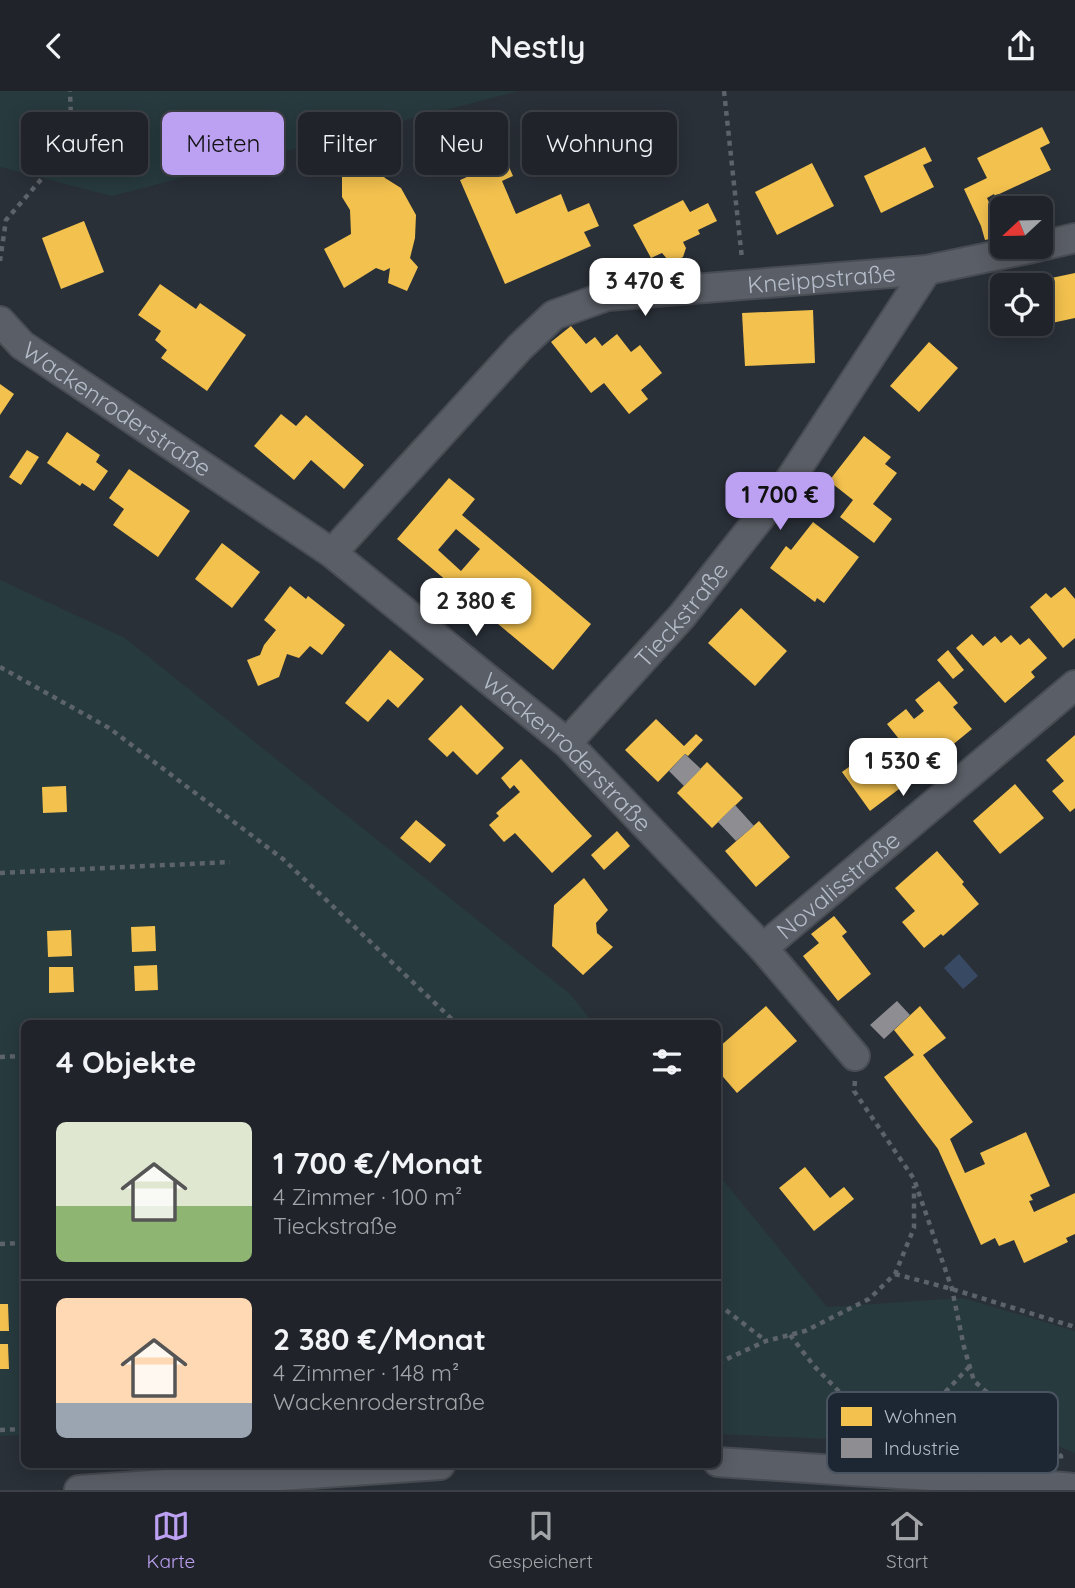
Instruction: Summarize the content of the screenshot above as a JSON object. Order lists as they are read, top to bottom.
{
  "streets": {
    "street": [
      "Kneippstraße",
      "Wackenroderstraße",
      "Tieckstraße",
      "Novalisstraße"
    ]
  },
  "crossings": [
    ["Kneippstraße", "Wackenroderstraße"],
    ["Kneippstraße", "Tieckstraße"],
    ["Wackenroderstraße", "Tieckstraße"],
    ["Wackenroderstraße", "Novalisstraße"]
  ],
  "legend": ["Wohnen", "Industrie"],
  "north": "left",
  "page": {
    "header": "Nestly",
    "chip": [
      "Kaufen",
      "Mieten",
      "Filter",
      "Neu",
      "Wohnung"
    ],
    "price": [
      "3 470 €",
      "1 700 €",
      "2 380 €",
      "1 530 €"
    ],
    "heading": "4 Objekte",
    "list": [
      {
        "name": "1 700 €/Monat",
        "note": "4 Zimmer · 100 m² · Tieckstraße"
      },
      {
        "name": "2 380 €/Monat",
        "note": "4 Zimmer · 148 m² · Wackenroderstraße"
      }
    ],
    "tabs": ["Karte", "Gespeichert", "Start"]
  }
}
